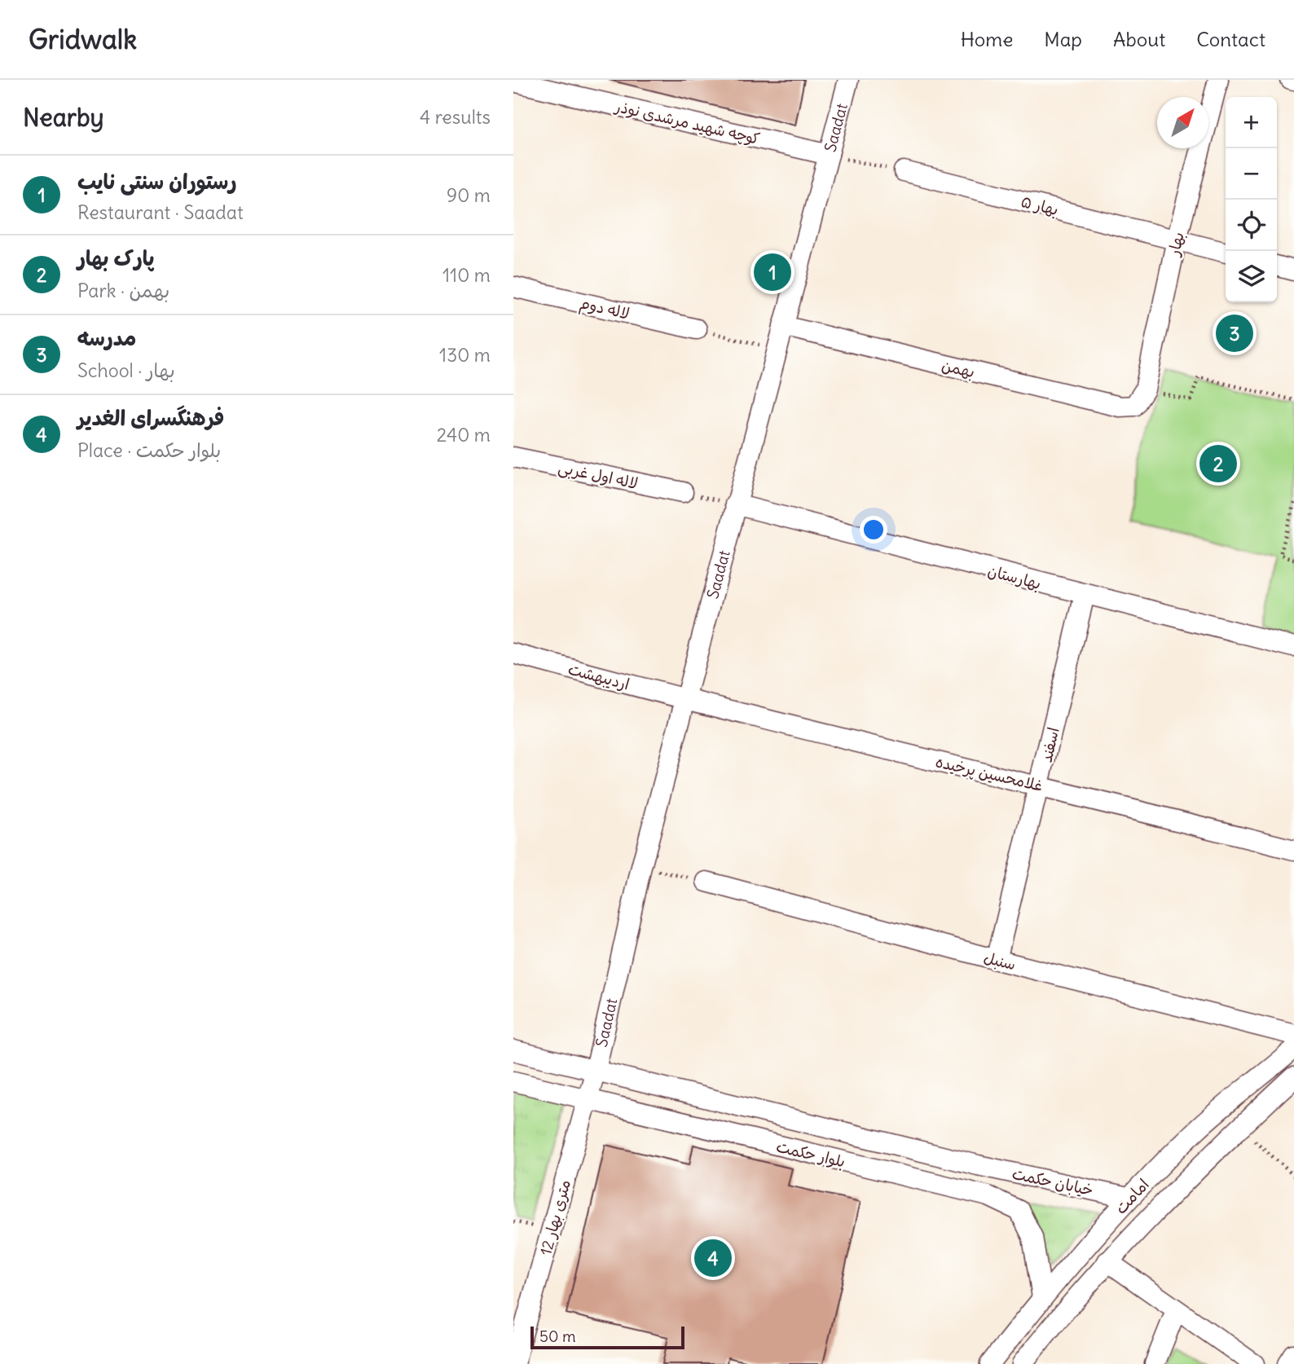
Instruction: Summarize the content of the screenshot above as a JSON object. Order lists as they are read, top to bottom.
{
  "streets": {
    "street": [
      "کوچه شهید مرشدی نوذر",
      "Saadat",
      "بهار ۵",
      "بهار",
      "لاله دوم",
      "بهمن",
      "لاله اول غربی",
      "بهارستان",
      "اردیبهشت",
      "اسفند",
      "غلامحسین پرخیده",
      "سنبل",
      "بلوار حکمت",
      "خیابان حکمت",
      "امامت",
      "12 متری بهار"
    ]
  },
  "crossings": [
    ["کوچه شهید مرشدی نوذر", "Saadat"],
    ["Saadat", "بهمن"],
    ["Saadat", "بهارستان"],
    ["Saadat", "اردیبهشت"],
    ["Saadat", "غلامحسین پرخیده"],
    ["Saadat", "بلوار حکمت"],
    ["Saadat", "12 متری بهار"],
    ["بهار ۵", "بهار"],
    ["بهار", "بهمن"],
    ["بهارستان", "اسفند"],
    ["اردیبهشت", "غلامحسین پرخیده"],
    ["اسفند", "غلامحسین پرخیده"],
    ["اسفند", "سنبل"],
    ["بلوار حکمت", "خیابان حکمت"],
    ["بلوار حکمت", "امامت"],
    ["بلوار حکمت", "12 متری بهار"],
    ["خیابان حکمت", "امامت"]
  ],
  "scale_bar": "50 m",
  "north": "top right",
  "page": {
    "header": "Gridwalk",
    "nav": [
      "Home",
      "Map",
      "About",
      "Contact"
    ],
    "heading": ["Nearby", "4 results"],
    "map_buttons": ["+", "−"],
    "list": [
      {
        "mark": "1",
        "name": "رستوران سنتی نایب",
        "note": "Restaurant · Saadat",
        "value": "90 m"
      },
      {
        "mark": "2",
        "name": "پارک بهار",
        "note": "Park · بهمن",
        "value": "110 m"
      },
      {
        "mark": "3",
        "name": "مدرسه",
        "note": "School · بهار",
        "value": "130 m"
      },
      {
        "mark": "4",
        "name": "فرهنگسرای الغدیر",
        "note": "Place · بلوار حکمت",
        "value": "240 m"
      }
    ],
    "pins": [
      "1",
      "3",
      "2",
      "4"
    ],
    "scale": "50 m"
  }
}
